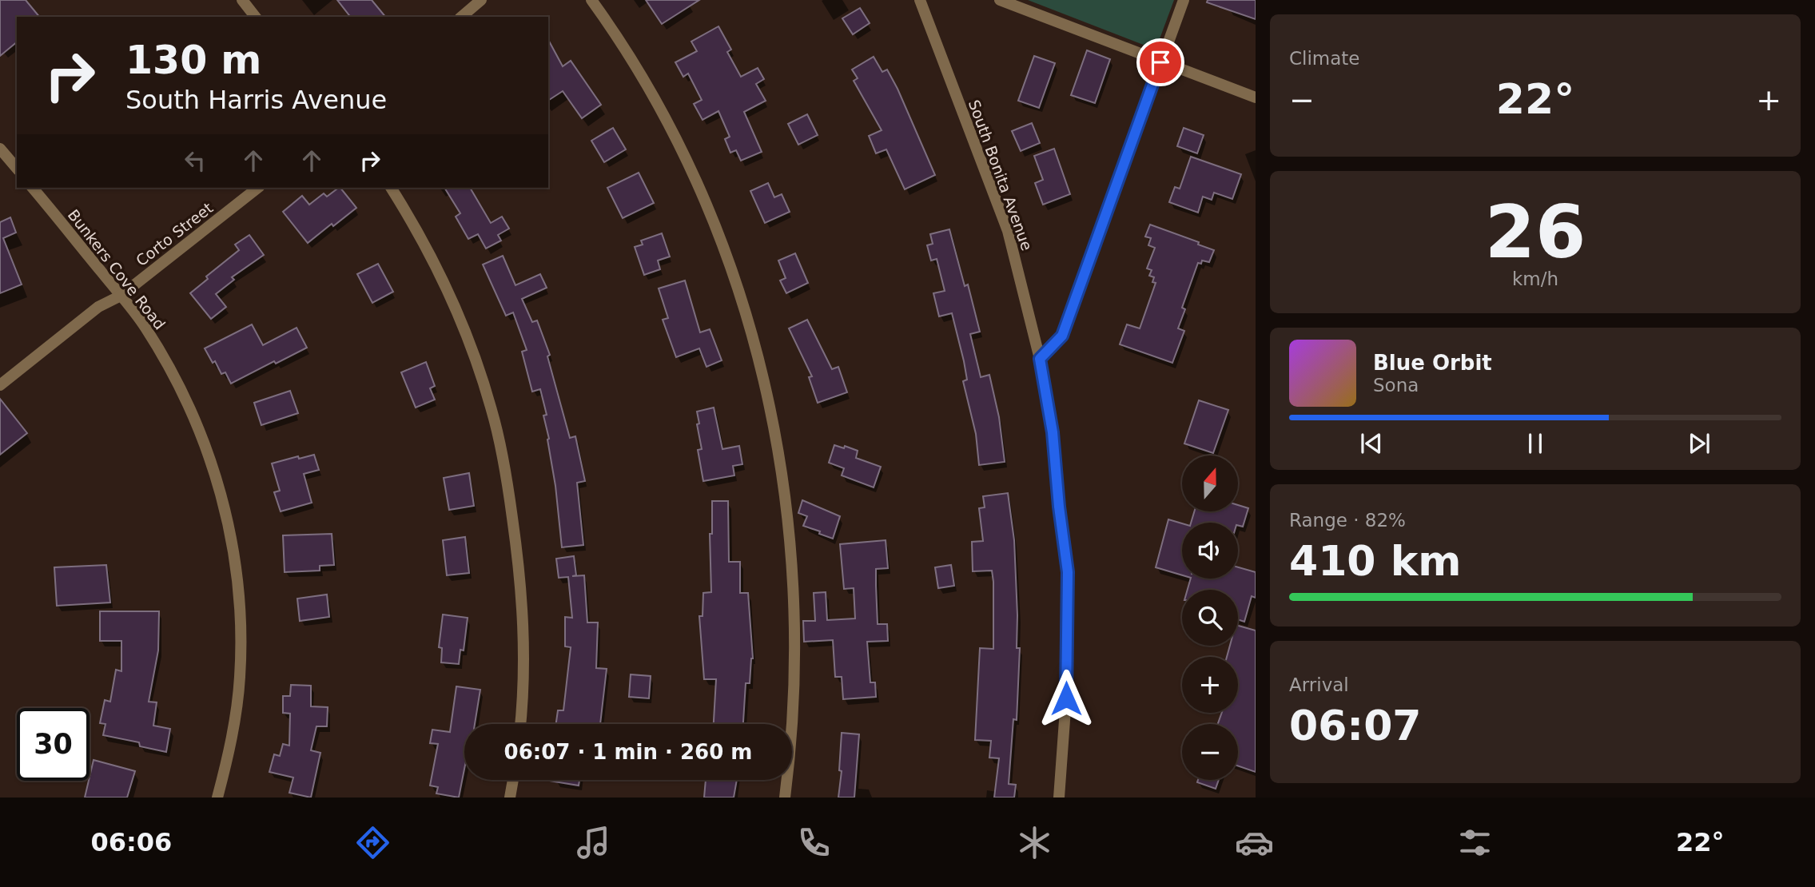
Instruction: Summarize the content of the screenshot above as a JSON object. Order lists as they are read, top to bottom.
{
  "streets": {
    "street": ["South Bonita Avenue", "Corto Street", "Bunkers Cove Road"]
  },
  "crossings": [
    ["Corto Street", "Bunkers Cove Road"]
  ],
  "north": "top",
  "page": {
    "tile": [
      "Climate",
      ["26", "km/h"],
      ["Range · 82%", "410 km"],
      ["Arrival", "06:07"]
    ],
    "turn": ["130 m", "South Harris Avenue"],
    "heat": ["−", "22°", "+"],
    "song": ["Blue Orbit", "Sona"],
    "map_buttons": ["+", "−"],
    "limit": "30",
    "trip": "06:07 · 1 min · 260 m",
    "tabs": ["06:06", "22°"]
  }
}
